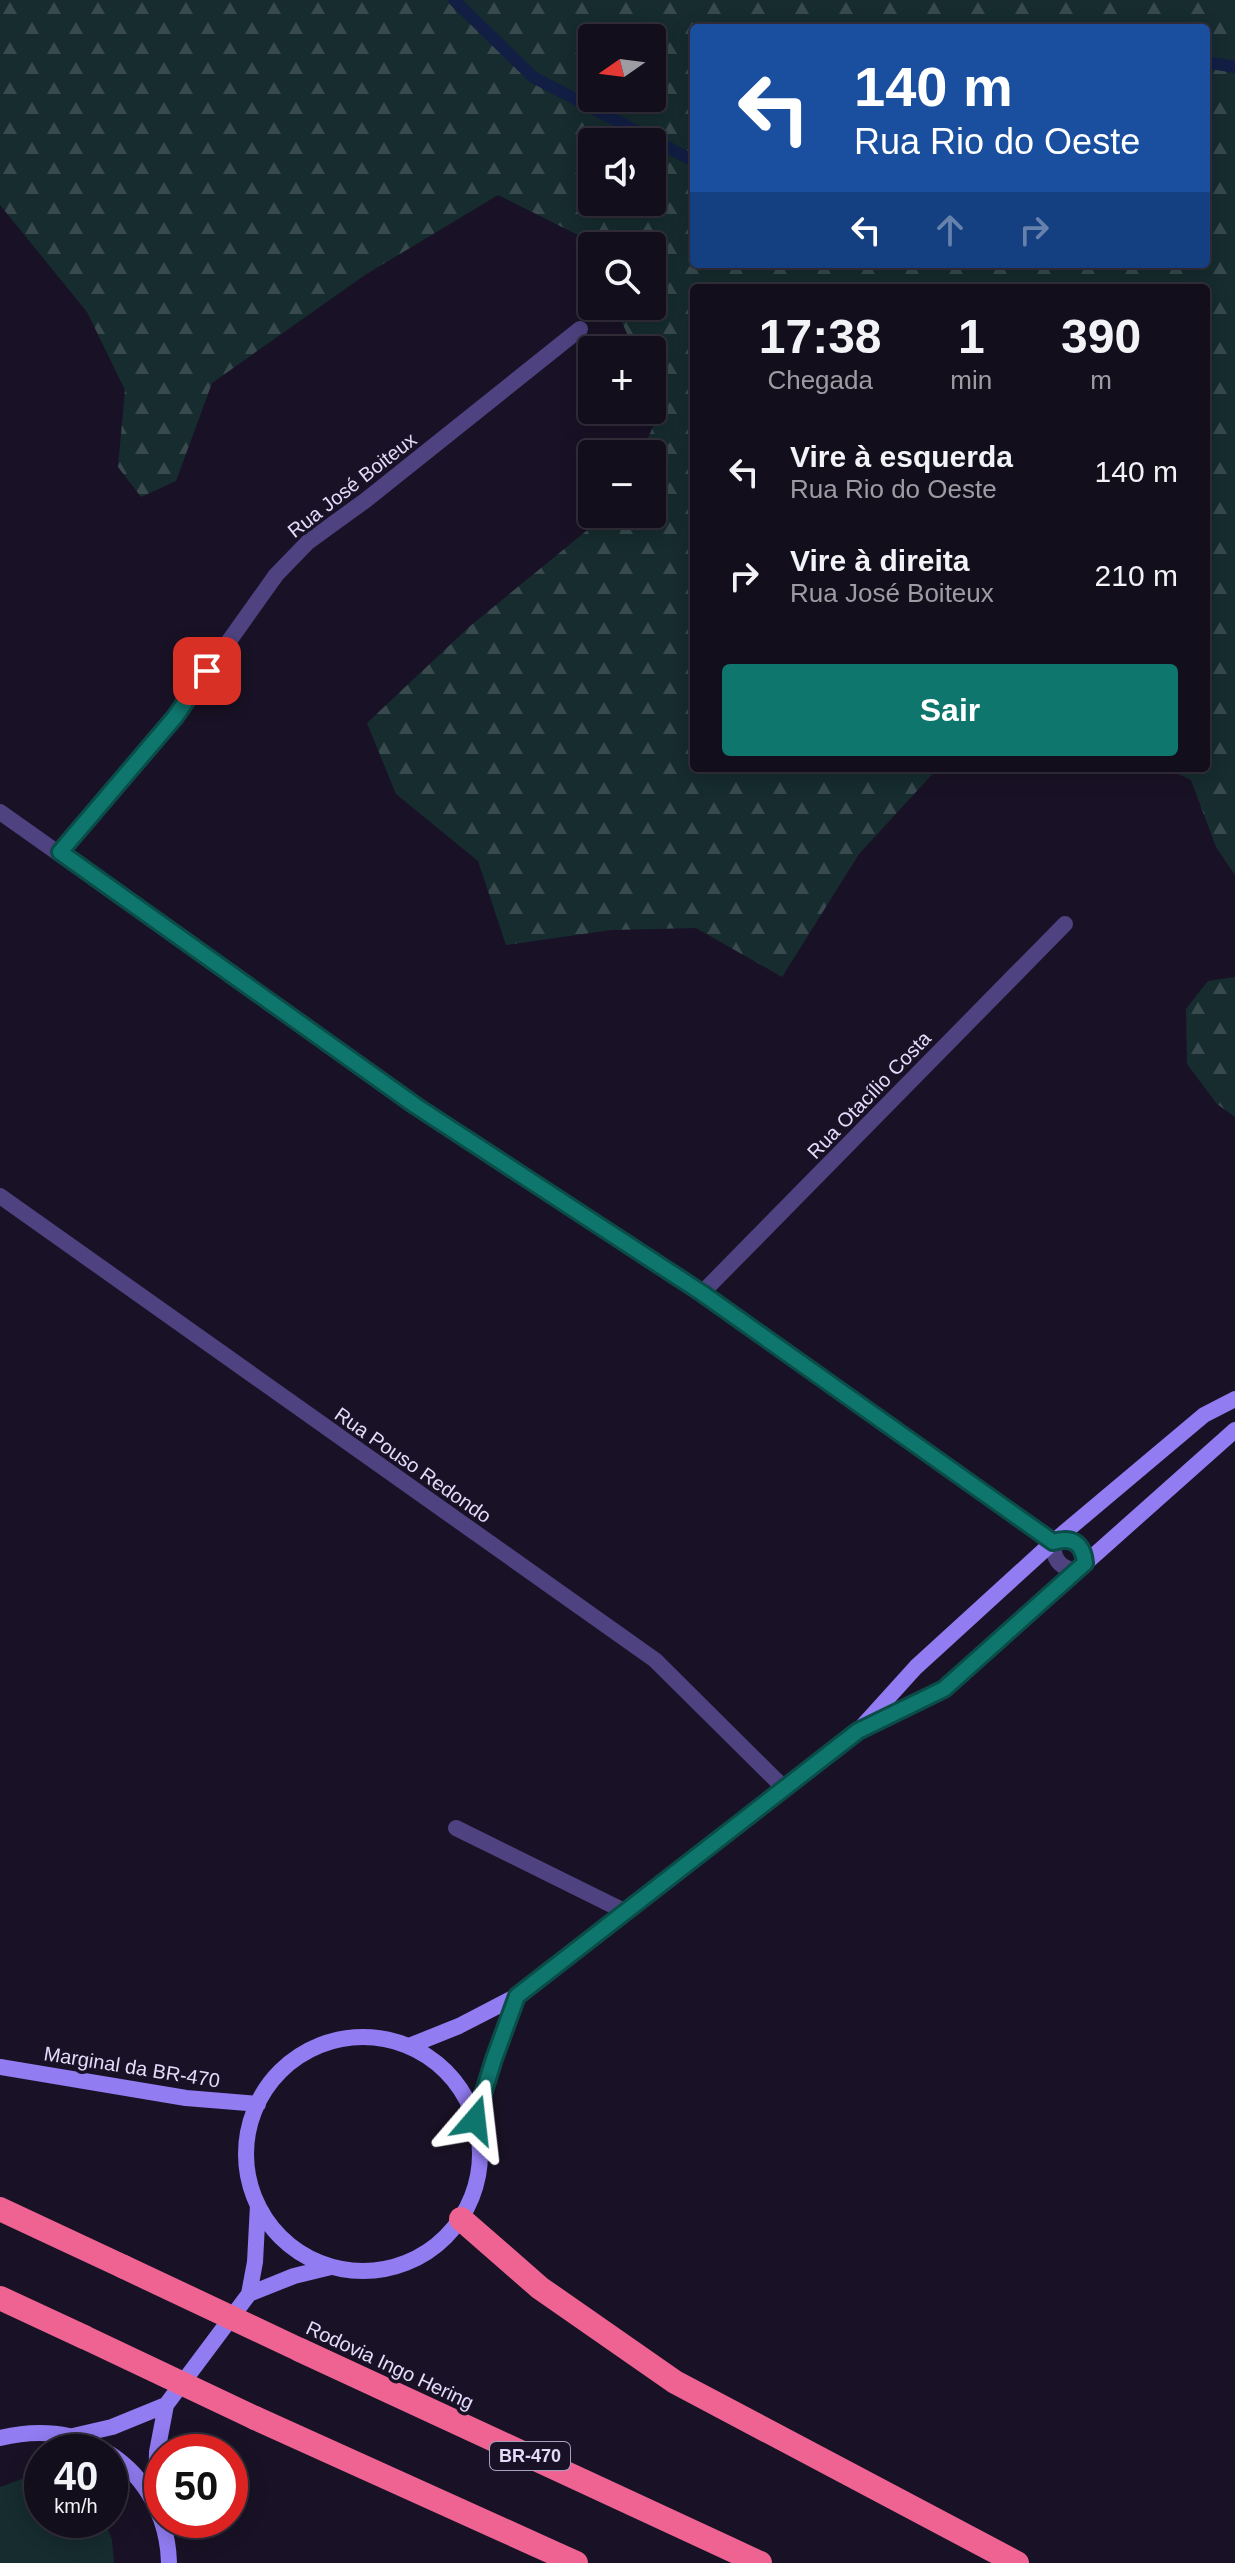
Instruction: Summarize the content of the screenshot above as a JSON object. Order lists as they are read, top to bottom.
{
  "streets": {
    "highway": ["Rodovia Ingo Hering", "BR-470"],
    "main road": ["Marginal da BR-470"],
    "street": ["Rua José Boiteux", "Rua Otacílio Costa", "Rua Pouso Redondo"]
  },
  "north": "left",
  "page": {
    "map_buttons": ["+", "−"],
    "turn": ["140 m", "Rua Rio do Oeste"],
    "eta": [
      "17:38",
      "Chegada",
      "1",
      "min",
      "390",
      "m"
    ],
    "list": [
      {
        "name": "Vire à esquerda",
        "note": "Rua Rio do Oeste",
        "value": "140 m"
      },
      {
        "name": "Vire à direita",
        "note": "Rua José Boiteux",
        "value": "210 m"
      }
    ],
    "buttons": "Sair",
    "speed": "40 km/h",
    "limit": "50"
  }
}
